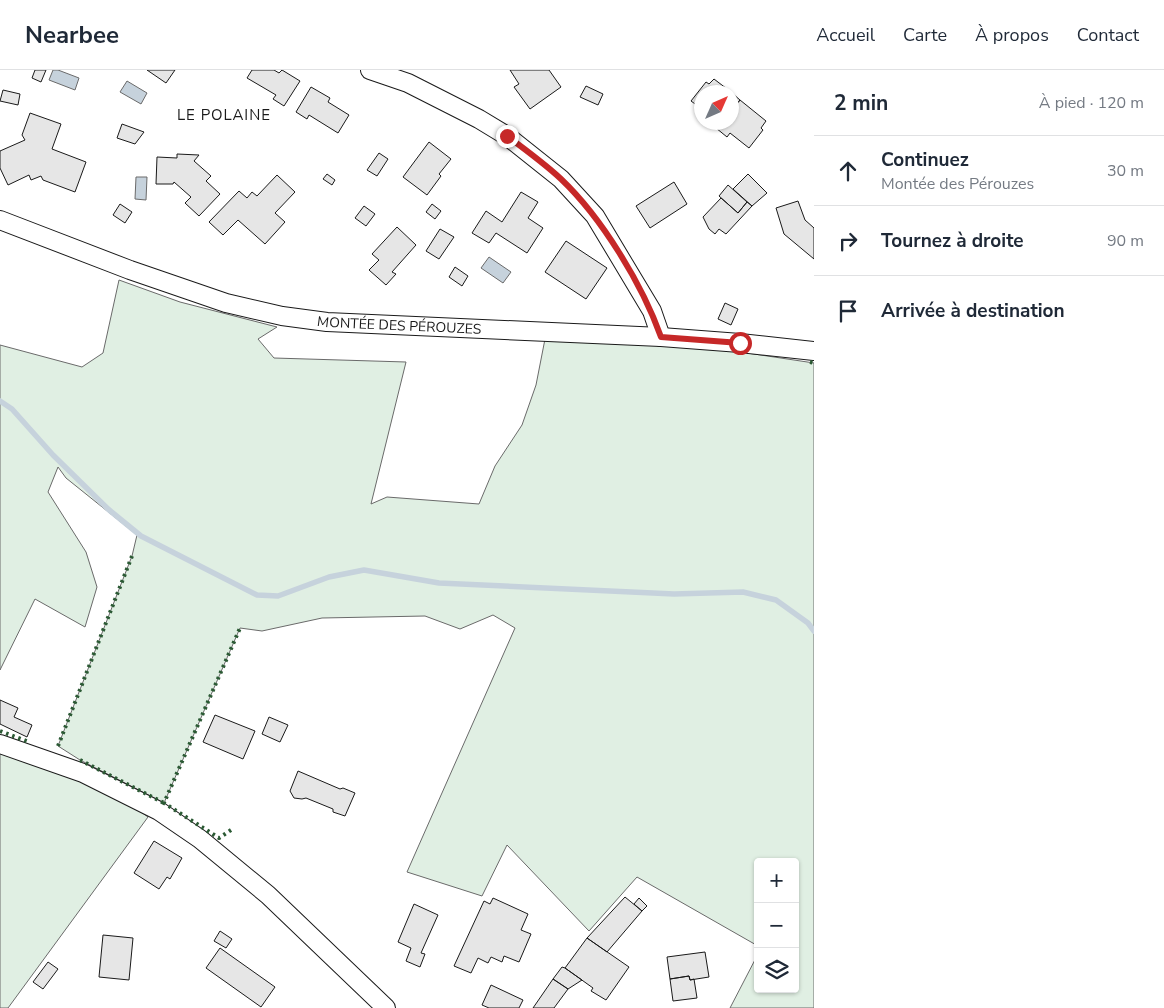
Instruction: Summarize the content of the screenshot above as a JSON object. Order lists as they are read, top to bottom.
{
  "streets": {
    "street": ["MONTÉE DES PÉROUZES"]
  },
  "districts": ["LE POLAINE"],
  "north": "top right",
  "page": {
    "header": "Nearbee",
    "nav": [
      "Accueil",
      "Carte",
      "À propos",
      "Contact"
    ],
    "heading": ["2 min", "À pied · 120 m"],
    "list": [
      ["Continuez", "Montée des Pérouzes", "30 m"],
      ["Tournez à droite", "90 m"],
      "Arrivée à destination"
    ],
    "map_buttons": ["+", "−"]
  }
}
